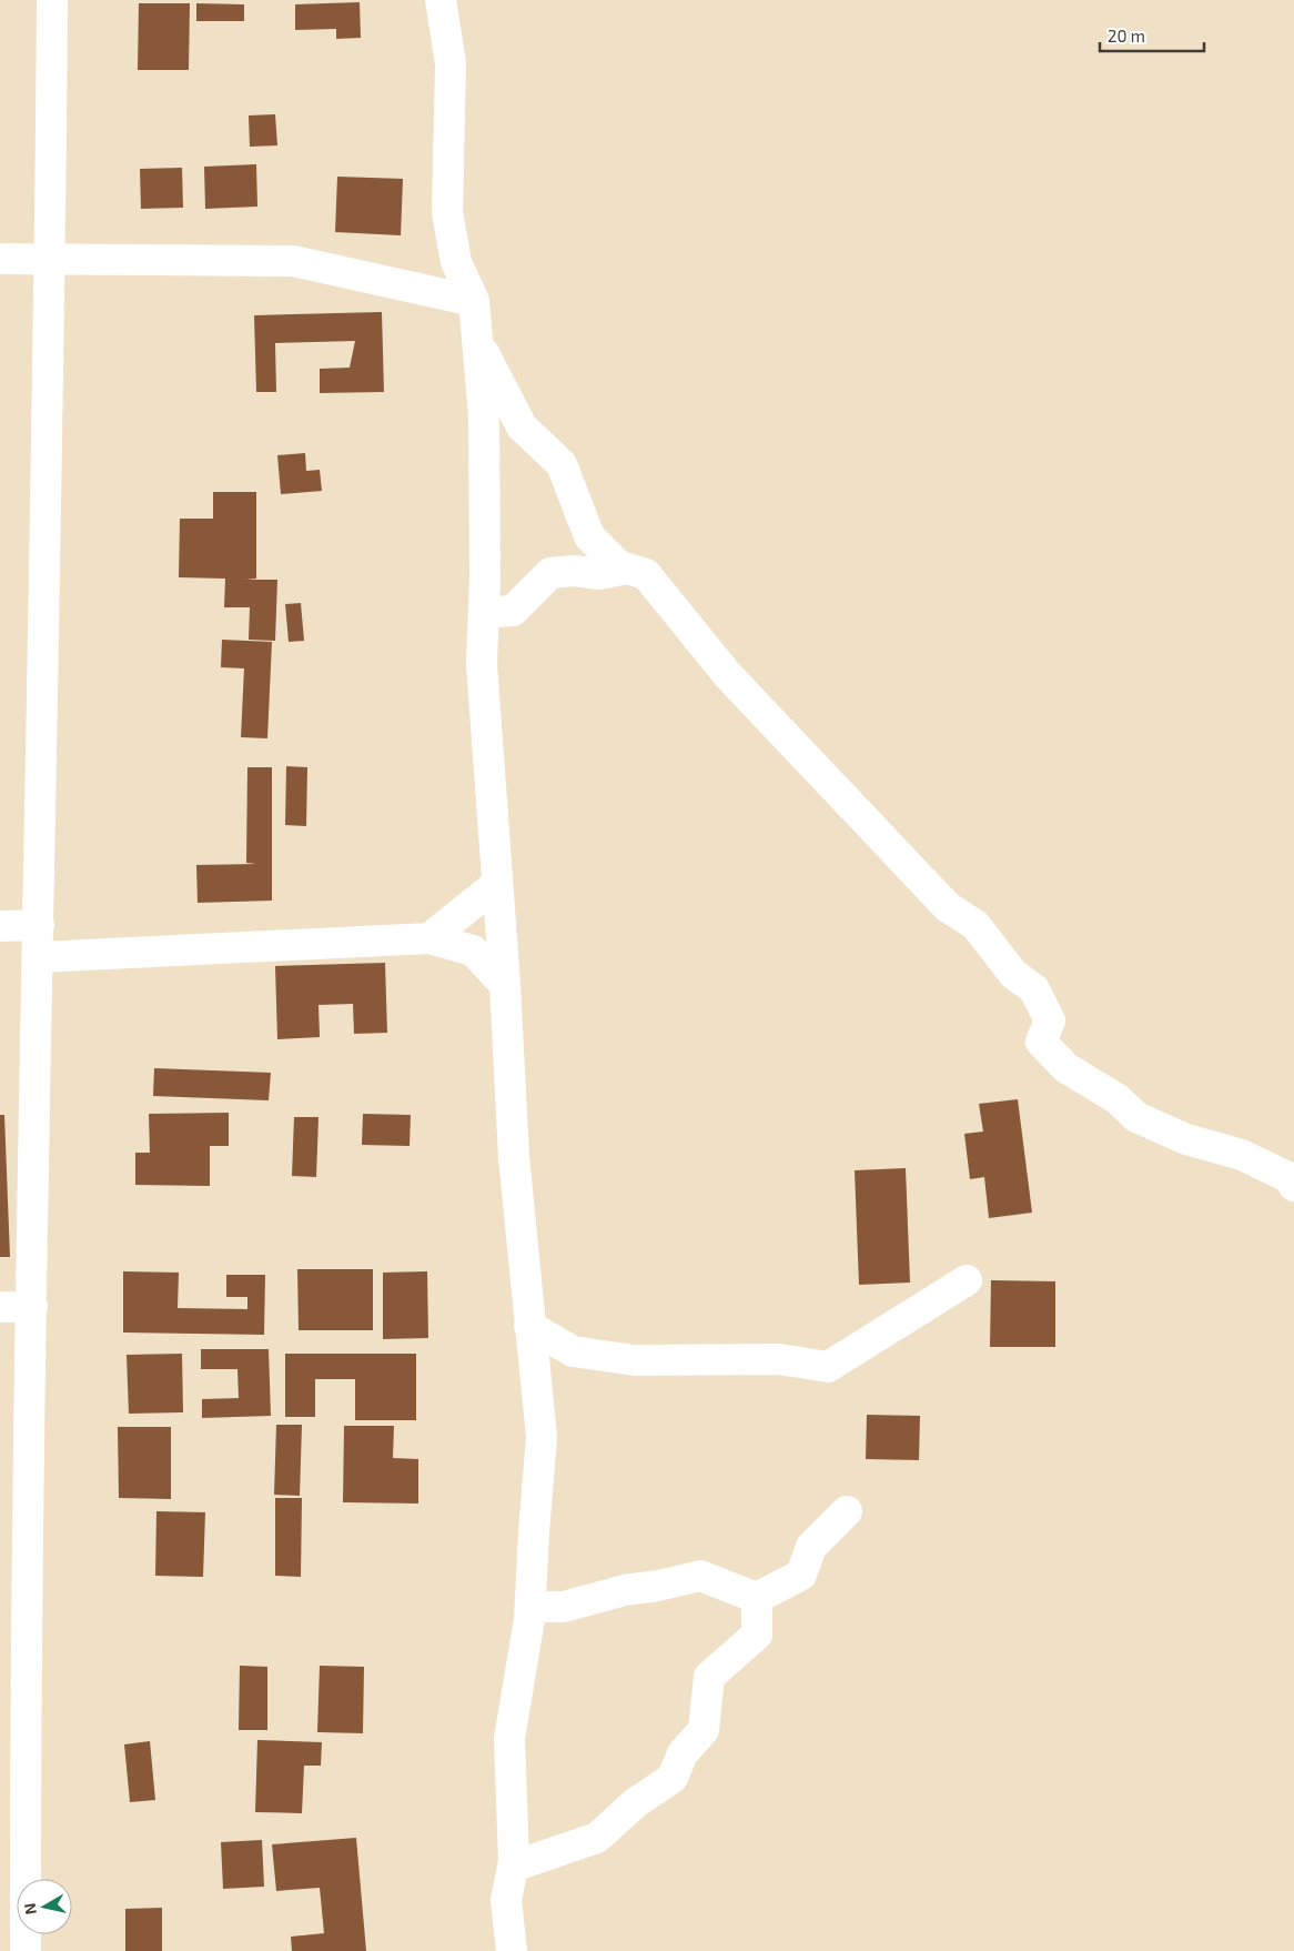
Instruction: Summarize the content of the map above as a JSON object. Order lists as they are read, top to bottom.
{
  "scale_bar": "20 m",
  "north": "left"
}
